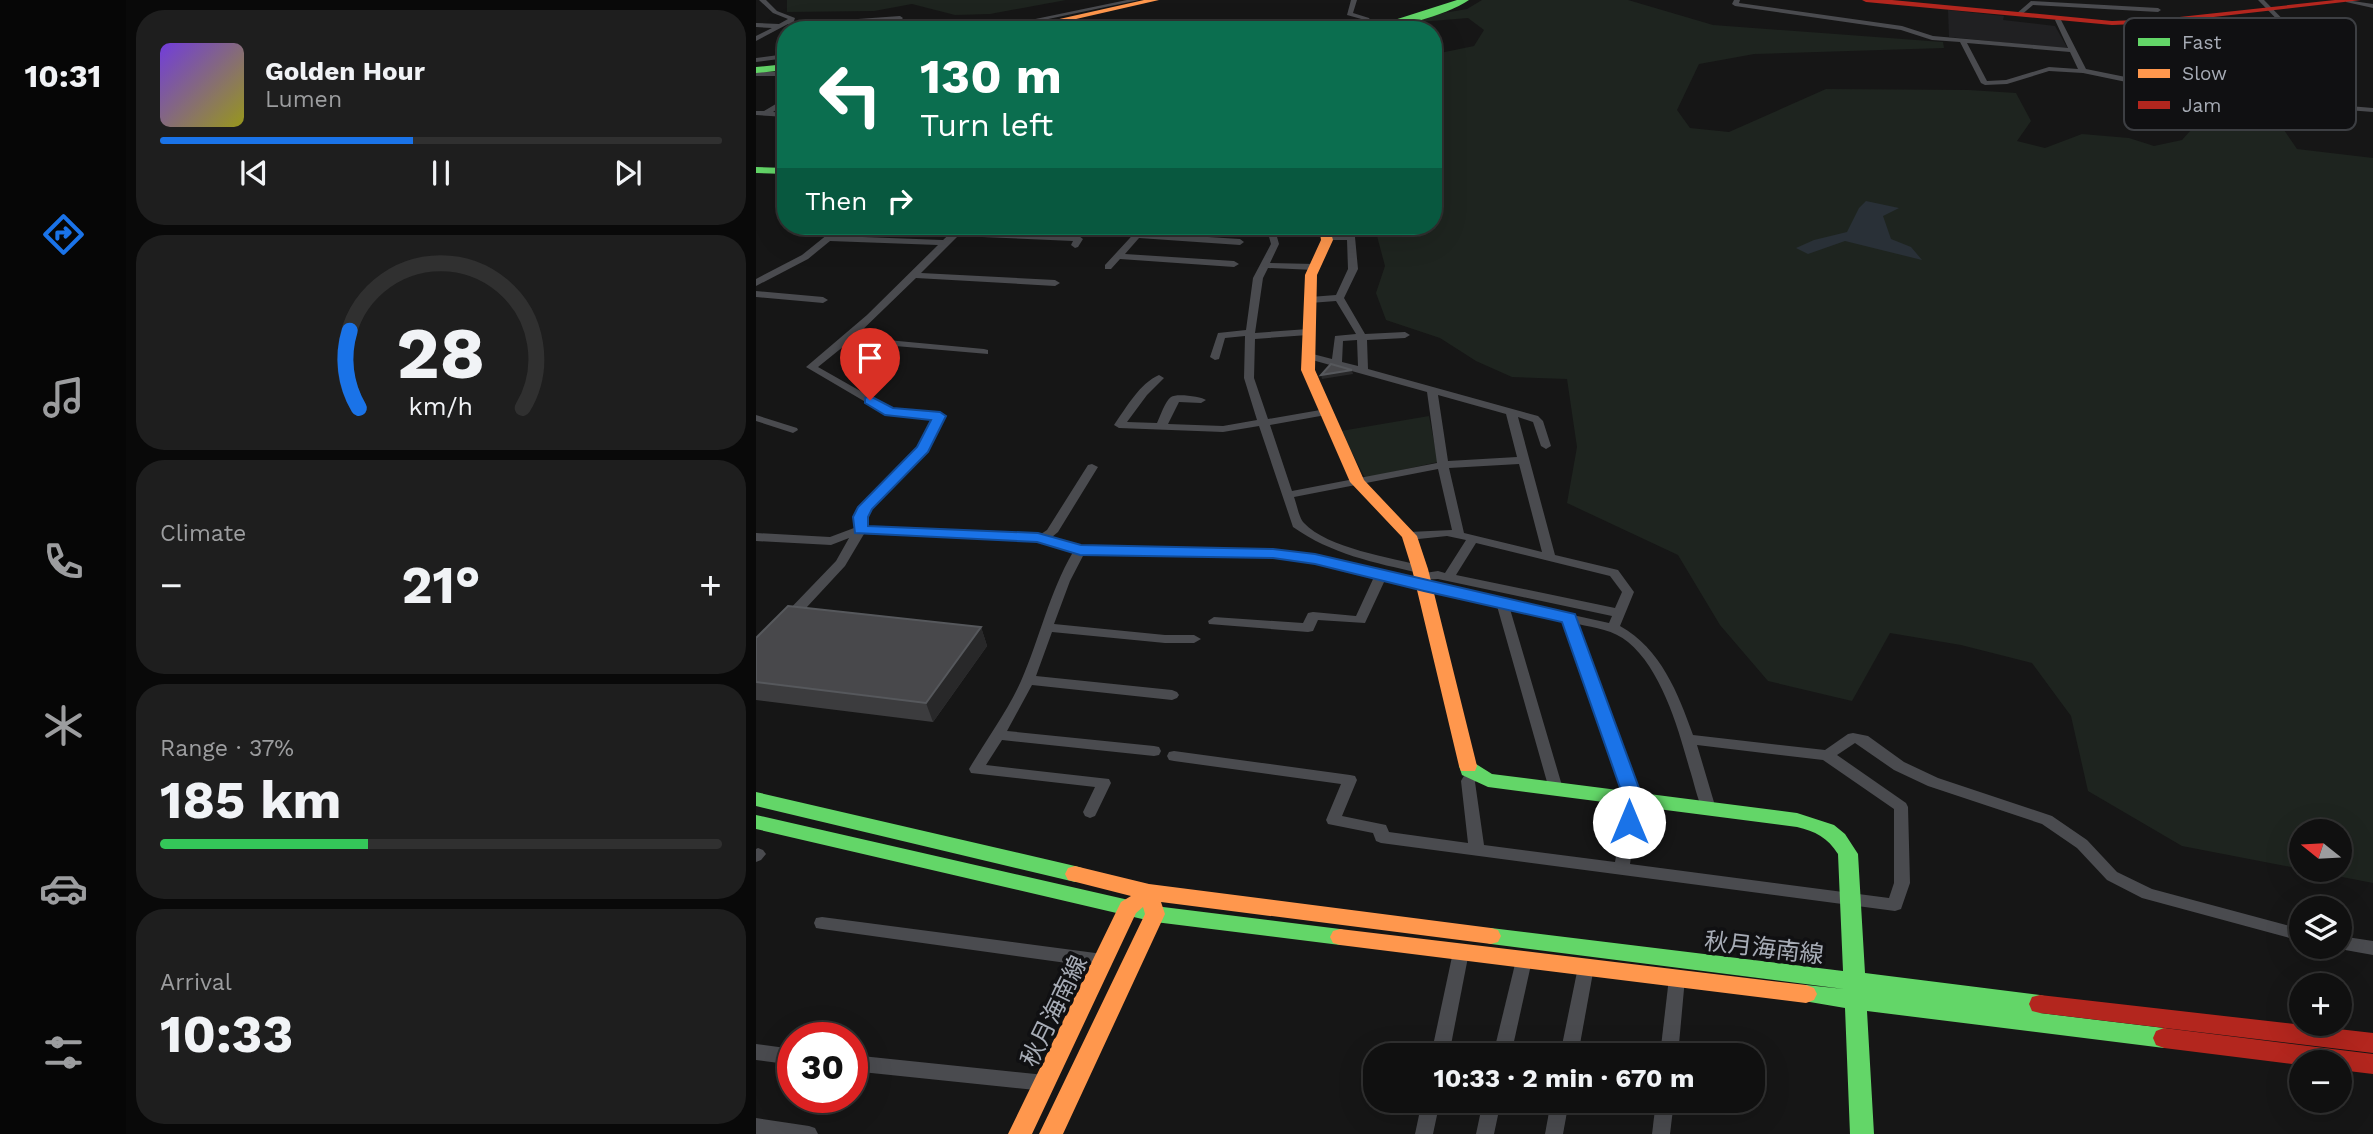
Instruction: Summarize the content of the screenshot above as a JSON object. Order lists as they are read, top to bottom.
{
  "streets": {
    "main road": ["秋月海南線"]
  },
  "legend": ["Fast", "Slow", "Jam"],
  "north": "left",
  "page": {
    "tabs": "10:31",
    "turn": ["130 m", "Turn left"],
    "song": ["Golden Hour", "Lumen"],
    "then": "Then",
    "tile": [
      "Climate",
      ["Range · 37%", "185 km"],
      ["Arrival", "10:33"]
    ],
    "heat": ["−", "21°", "+"],
    "map_buttons": ["+", "−"],
    "limit": "30",
    "trip": "10:33 · 2 min · 670 m",
    "gauge": ["28", "km/h"]
  }
}
